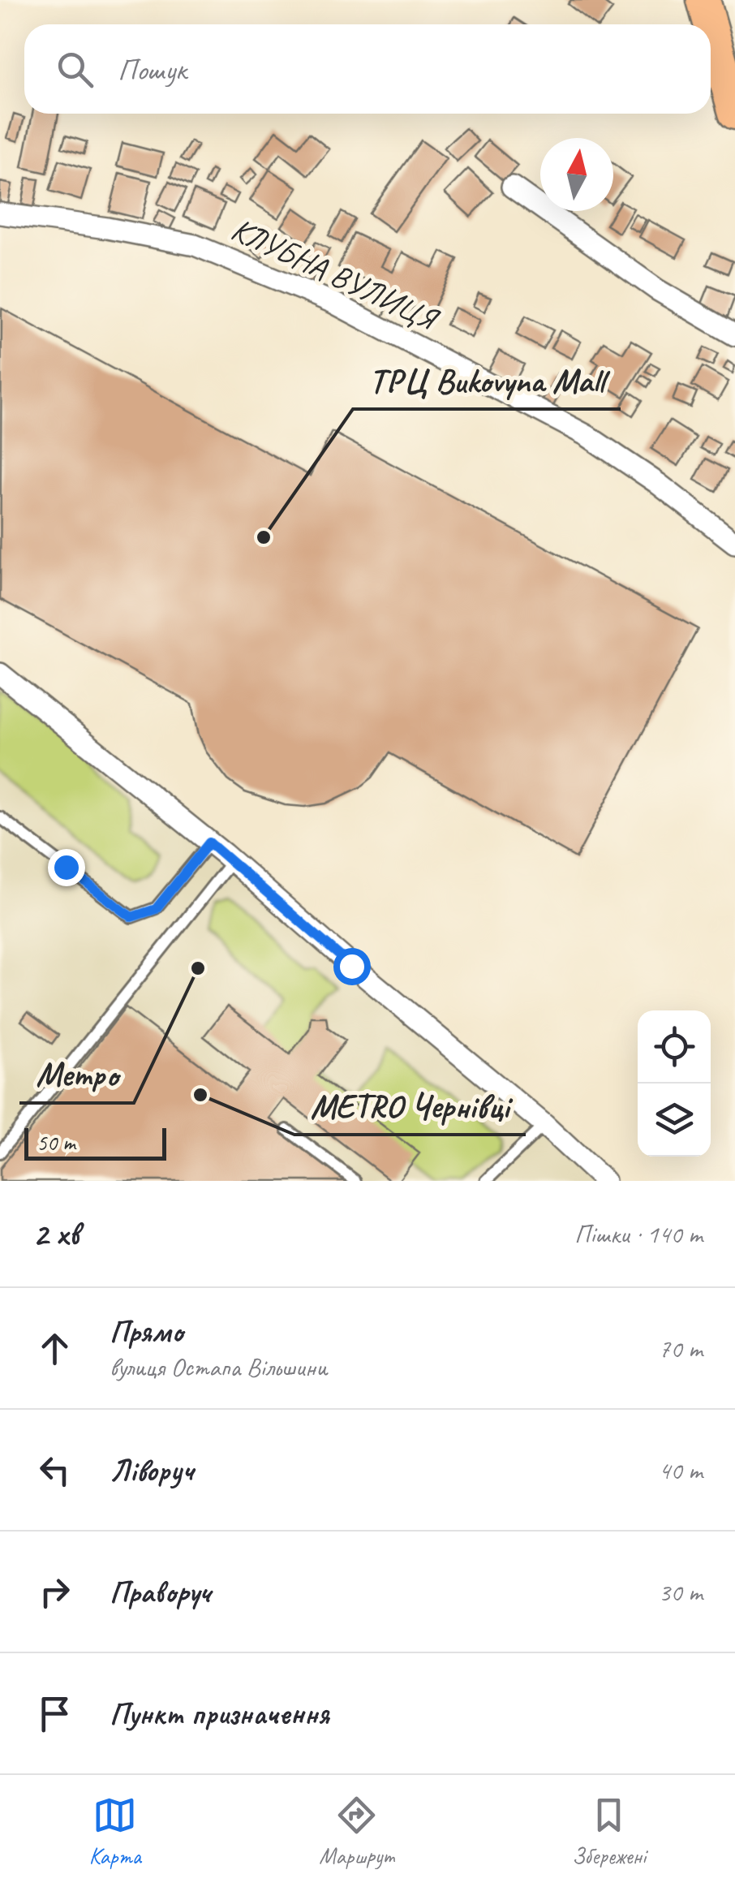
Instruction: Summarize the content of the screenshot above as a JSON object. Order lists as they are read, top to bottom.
{
  "streets": {
    "street": ["КЛУБНА ВУЛИЦЯ"]
  },
  "places": ["ТРЦ Bukovyna Mall", "Метро", "METRO Чернівці"],
  "scale_bar": "50 m",
  "north": "top",
  "page": {
    "search": "Пошук",
    "scale": "50 m",
    "heading": ["2 хв", "Пішки · 140 m"],
    "list": [
      ["Прямо", "вулиця Остапа Вільшини", "70 m"],
      ["Ліворуч", "40 m"],
      ["Праворуч", "30 m"],
      "Пункт призначення"
    ],
    "nav": ["Карта", "Маршрут", "Збережені"]
  }
}
